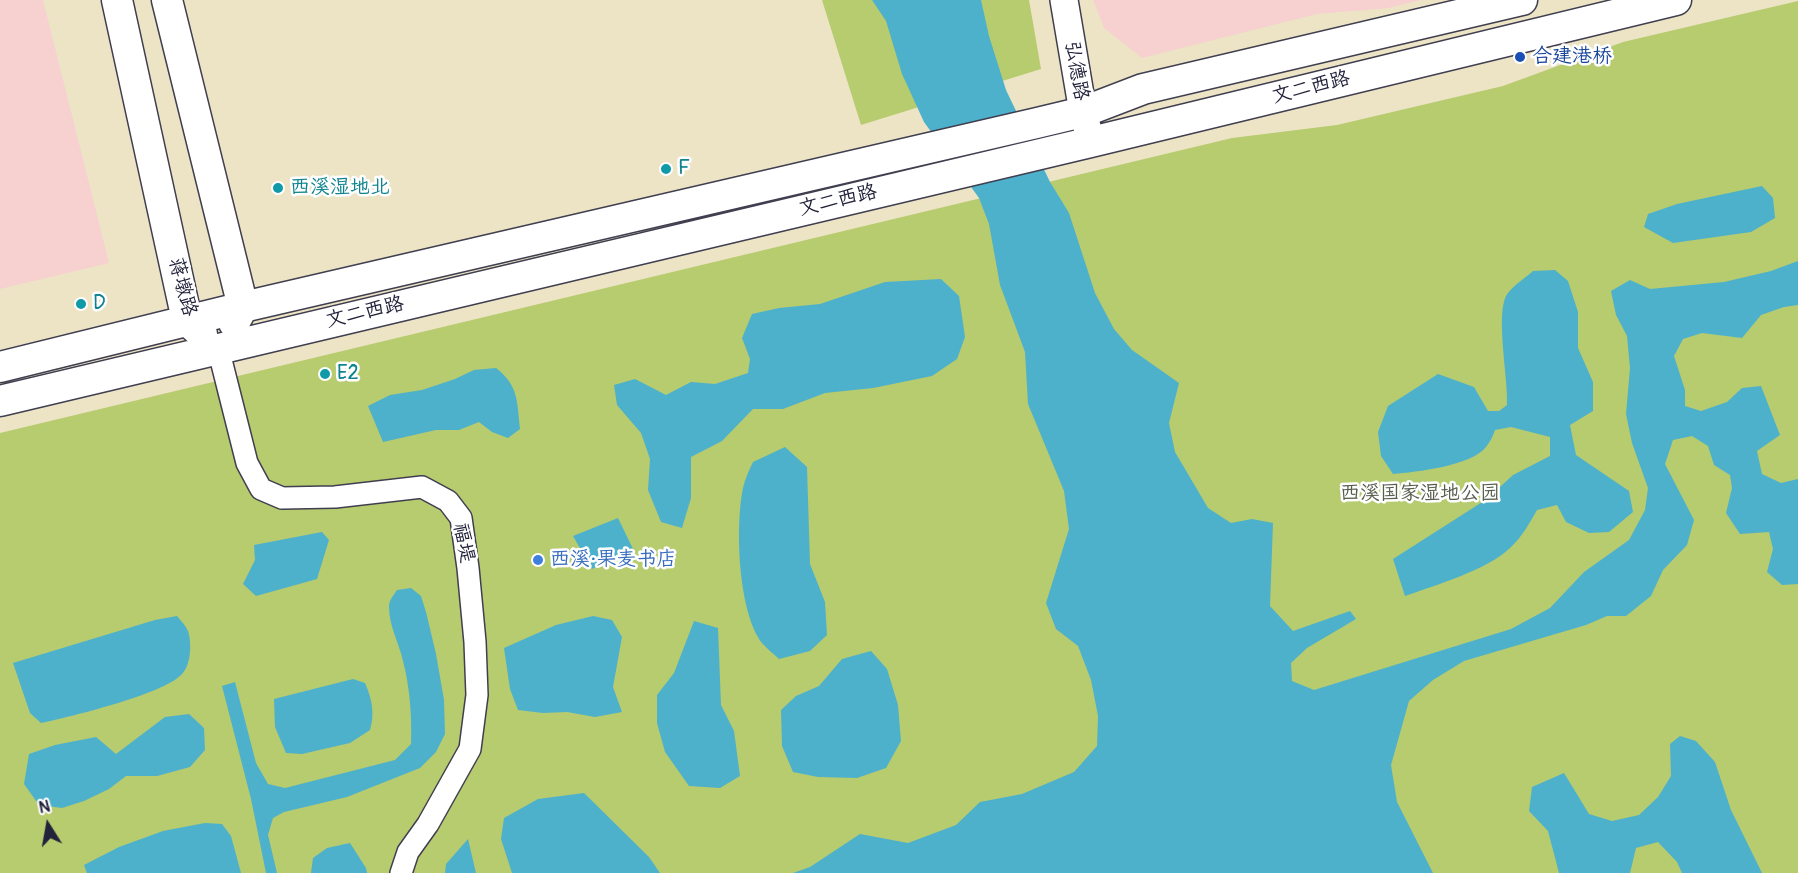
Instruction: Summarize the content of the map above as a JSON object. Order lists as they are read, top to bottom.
{
  "streets": {
    "main road": ["文二西路", "蒋墩路"],
    "street": ["弘德路", "福堤"]
  },
  "crossings": [
    ["弘德路", "文二西路"],
    ["文二西路", "蒋墩路"],
    ["文二西路", "福堤"],
    ["蒋墩路", "福堤"]
  ],
  "parks": ["西溪国家湿地公园"],
  "places": [
    "合建港桥",
    "F",
    "西溪湿地北",
    "D",
    "E2",
    "西溪·果麦书店"
  ],
  "north": "top"
}
